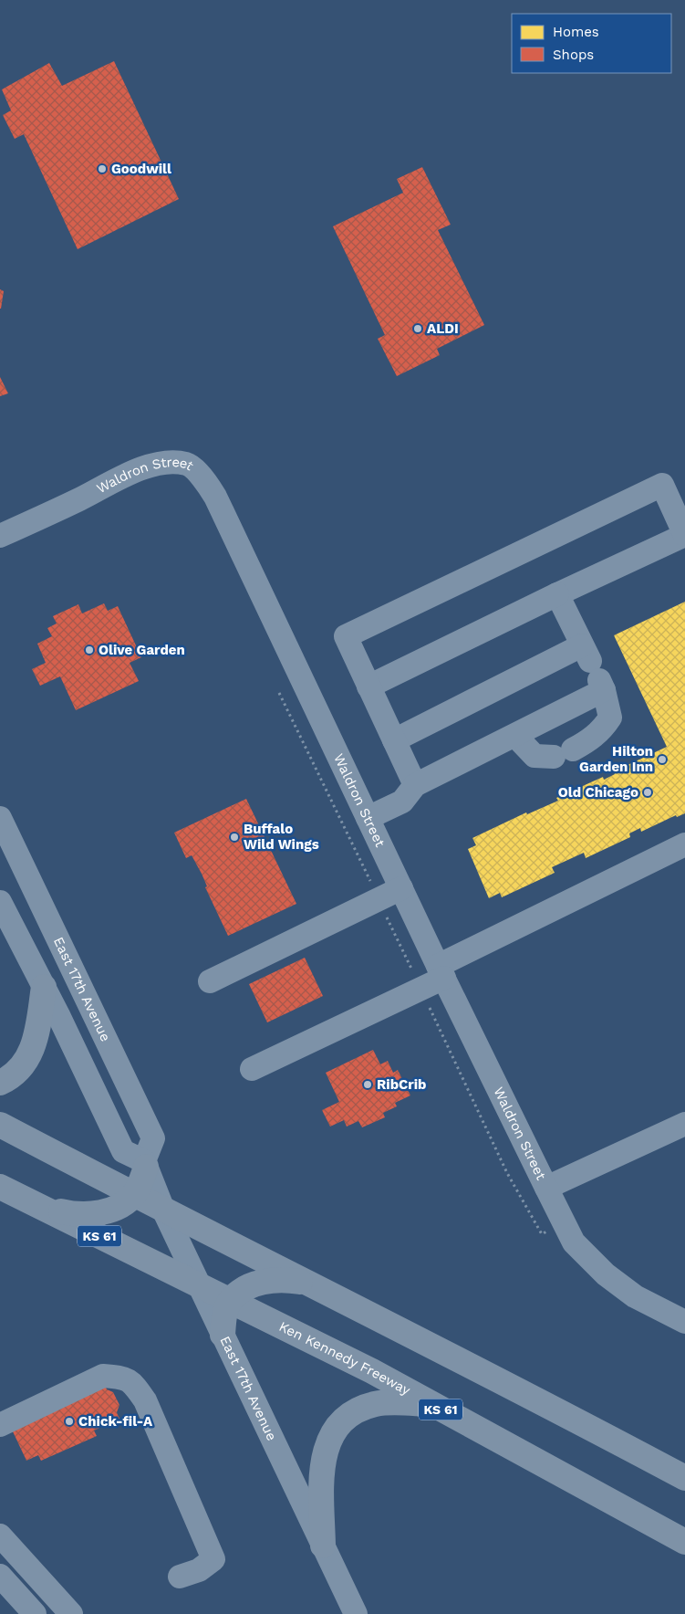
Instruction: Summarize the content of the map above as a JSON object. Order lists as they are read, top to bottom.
{
  "streets": {
    "highway": ["KS 61", "Ken Kennedy Freeway"],
    "street": ["Waldron Street", "East 17th Avenue"]
  },
  "crossings": [
    ["East 17th Avenue", "Ken Kennedy Freeway"]
  ],
  "places": [
    "Goodwill",
    "ALDI",
    "Olive Garden",
    "Hilton Garden Inn",
    "Old Chicago",
    "Buffalo Wild Wings",
    "RibCrib",
    "Chick-fil-A"
  ],
  "legend": ["Homes", "Shops"]
}
